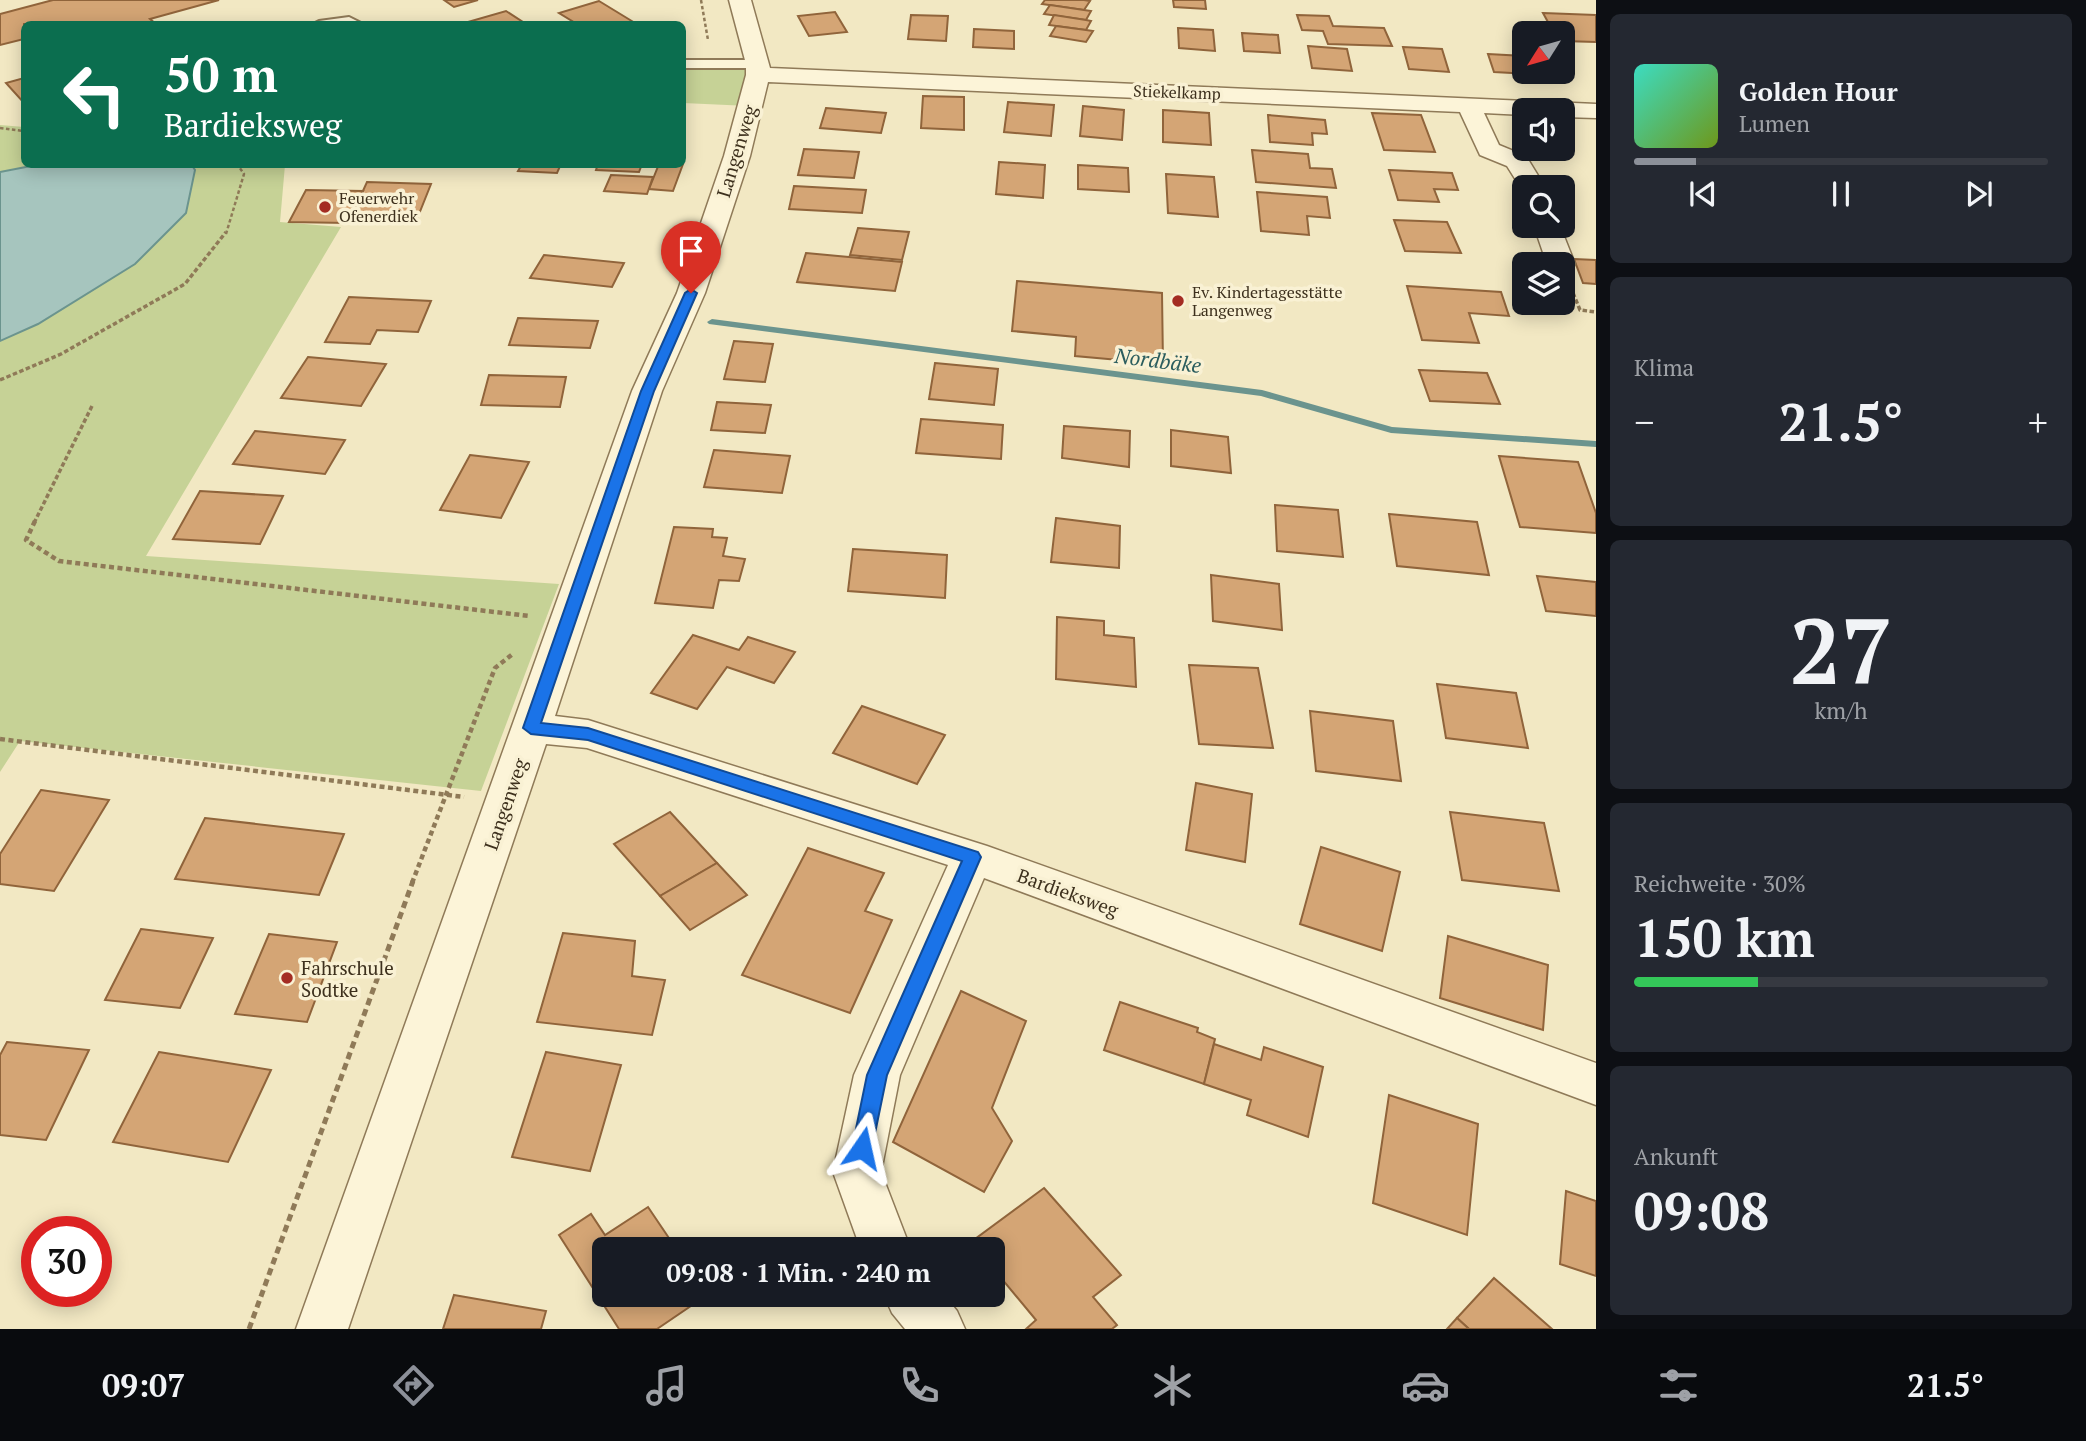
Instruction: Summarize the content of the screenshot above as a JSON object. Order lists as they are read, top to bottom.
{
  "streets": {
    "street": ["Stiekelkamp", "Langenweg", "Bardieksweg"]
  },
  "crossings": [
    ["Stiekelkamp", "Langenweg"],
    ["Langenweg", "Bardieksweg"]
  ],
  "water": ["Nordbäke"],
  "places": ["Feuerwehr Ofenerdiek", "Ev. Kindertagesstätte Langenweg", "Fahrschule Sodtke"],
  "north": "bottom left",
  "page": {
    "turn": ["50 m", "Bardieksweg"],
    "song": ["Golden Hour", "Lumen"],
    "tile": [
      "Klima",
      ["27", "km/h"],
      ["Reichweite · 30%", "150 km"],
      ["Ankunft", "09:08"]
    ],
    "heat": ["−", "21.5°", "+"],
    "limit": "30",
    "trip": "09:08 · 1 Min. · 240 m",
    "tabs": ["09:07", "21.5°"]
  }
}
